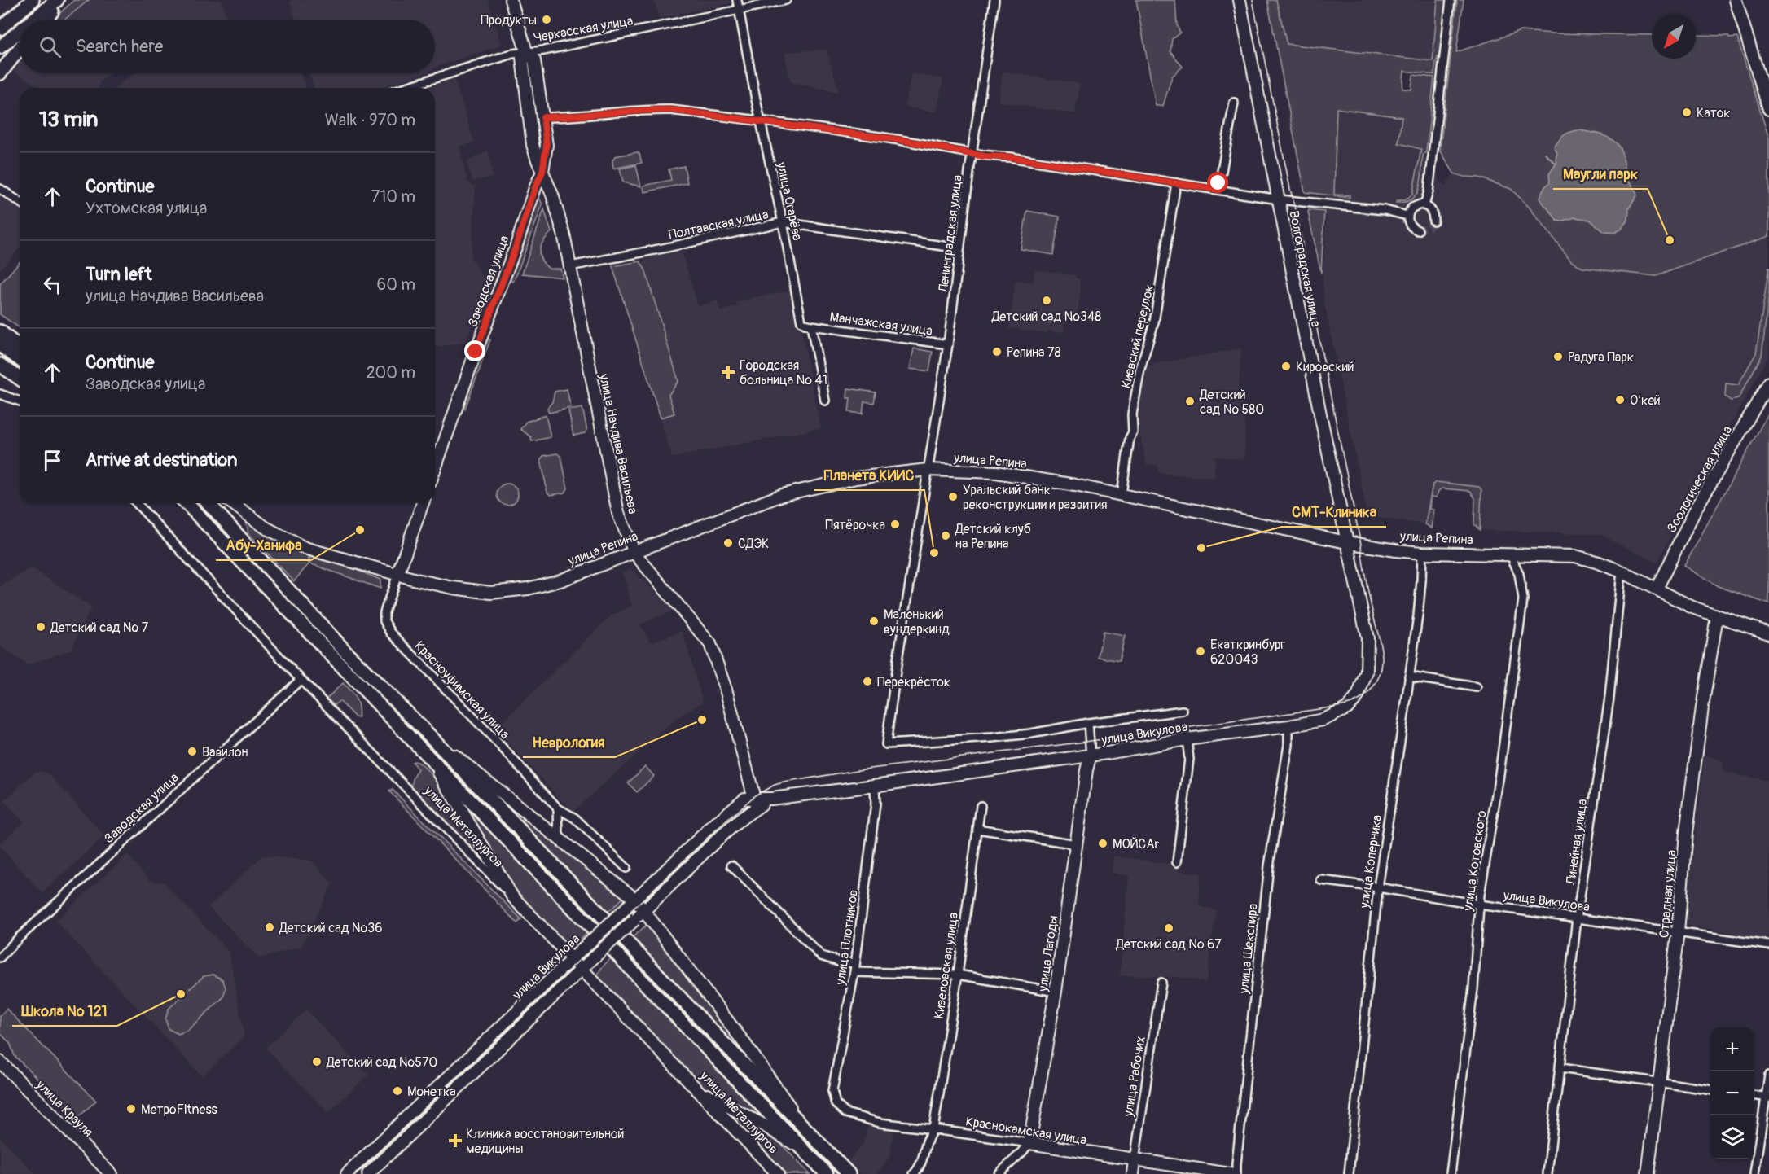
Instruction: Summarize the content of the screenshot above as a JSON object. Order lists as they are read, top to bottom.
{
  "streets": {
    "main road": ["улица Металлургов"],
    "street": [
      "Черкасская улица",
      "улица Огарёва",
      "Полтавская улица",
      "Ленинградская улица",
      "Волгоградская улица",
      "Заводская улица",
      "Манчажская улица",
      "Киевский переулок",
      "улица Начдива Васильева",
      "улица Репина",
      "Зоологическая улица",
      "Красноуфимская улица",
      "улица Викулова",
      "Линейная улица",
      "улица Котовского",
      "улица Коперника",
      "Отрадная улица",
      "улица Плотников",
      "улица Шекспира",
      "улица Лагоды",
      "Кизеловская улица",
      "улица Рабочих",
      "улица Крауля",
      "Краснокамская улица"
    ]
  },
  "crossings": [
    ["Черкасская улица", "улица Огарёва"],
    ["Черкасская улица", "улица Начдива Васильева"],
    ["улица Огарёва", "Полтавская улица"],
    ["улица Огарёва", "Манчажская улица"],
    ["Полтавская улица", "Ленинградская улица"],
    ["Полтавская улица", "улица Начдива Васильева"],
    ["Ленинградская улица", "Манчажская улица"],
    ["Ленинградская улица", "улица Репина"],
    ["Ленинградская улица", "улица Лагоды"],
    ["Волгоградская улица", "улица Репина"],
    ["Волгоградская улица", "улица Викулова"],
    ["Заводская улица", "улица Начдива Васильева"],
    ["Заводская улица", "улица Металлургов"],
    ["Киевский переулок", "улица Репина"],
    ["улица Начдива Васильева", "улица Репина"],
    ["улица Начдива Васильева", "улица Викулова"],
    ["улица Репина", "Зоологическая улица"],
    ["улица Репина", "Красноуфимская улица"],
    ["улица Репина", "улица Викулова"],
    ["улица Репина", "Линейная улица"],
    ["улица Репина", "улица Котовского"],
    ["улица Репина", "улица Коперника"],
    ["улица Репина", "Отрадная улица"],
    ["улица Викулова", "улица Металлургов"],
    ["улица Викулова", "Линейная улица"],
    ["улица Викулова", "улица Котовского"],
    ["улица Викулова", "улица Коперника"],
    ["улица Викулова", "Отрадная улица"],
    ["улица Викулова", "улица Плотников"],
    ["улица Викулова", "улица Шекспира"],
    ["улица Викулова", "улица Лагоды"],
    ["улица Плотников", "Краснокамская улица"],
    ["улица Лагоды", "Краснокамская улица"],
    ["Кизеловская улица", "Краснокамская улица"],
    ["улица Рабочих", "Краснокамская улица"]
  ],
  "places": {
    "other": [
      "Продукты",
      "Каток",
      "Маугли парк",
      "Детский сад №348",
      "Репина 78",
      "Радуга Парк",
      "Кировский",
      "О’кей",
      "Детский сад № 580",
      "Уральский банк реконструкции и развития",
      "Пятёрочка",
      "Абу-Ханифа",
      "Детский клуб на Репина",
      "СДЭК",
      "СМТ-Клиника",
      "Планета КИИС",
      "Маленький вундеркинд",
      "Детский сад № 7",
      "Екаткринбург 620043",
      "Перекрёсток",
      "Неврология",
      "Вавилон",
      "МОЙCAr",
      "Детский сад №36",
      "Детский сад № 67",
      "Школа № 121",
      "Детский сад №570",
      "Монетка",
      "МетроFitness"
    ],
    "health": ["Городская больница № 41", "Клиника восстановительной медицины"]
  },
  "north": "bottom left",
  "page": {
    "search": "Search here",
    "heading": ["13 min", "Walk · 970 m"],
    "list": [
      ["Continue", "Ухтомская улица", "710 m"],
      ["Turn left", "улица Начдива Васильева", "60 m"],
      ["Continue", "Заводская улица", "200 m"],
      "Arrive at destination"
    ],
    "map_buttons": ["+", "−"]
  }
}
